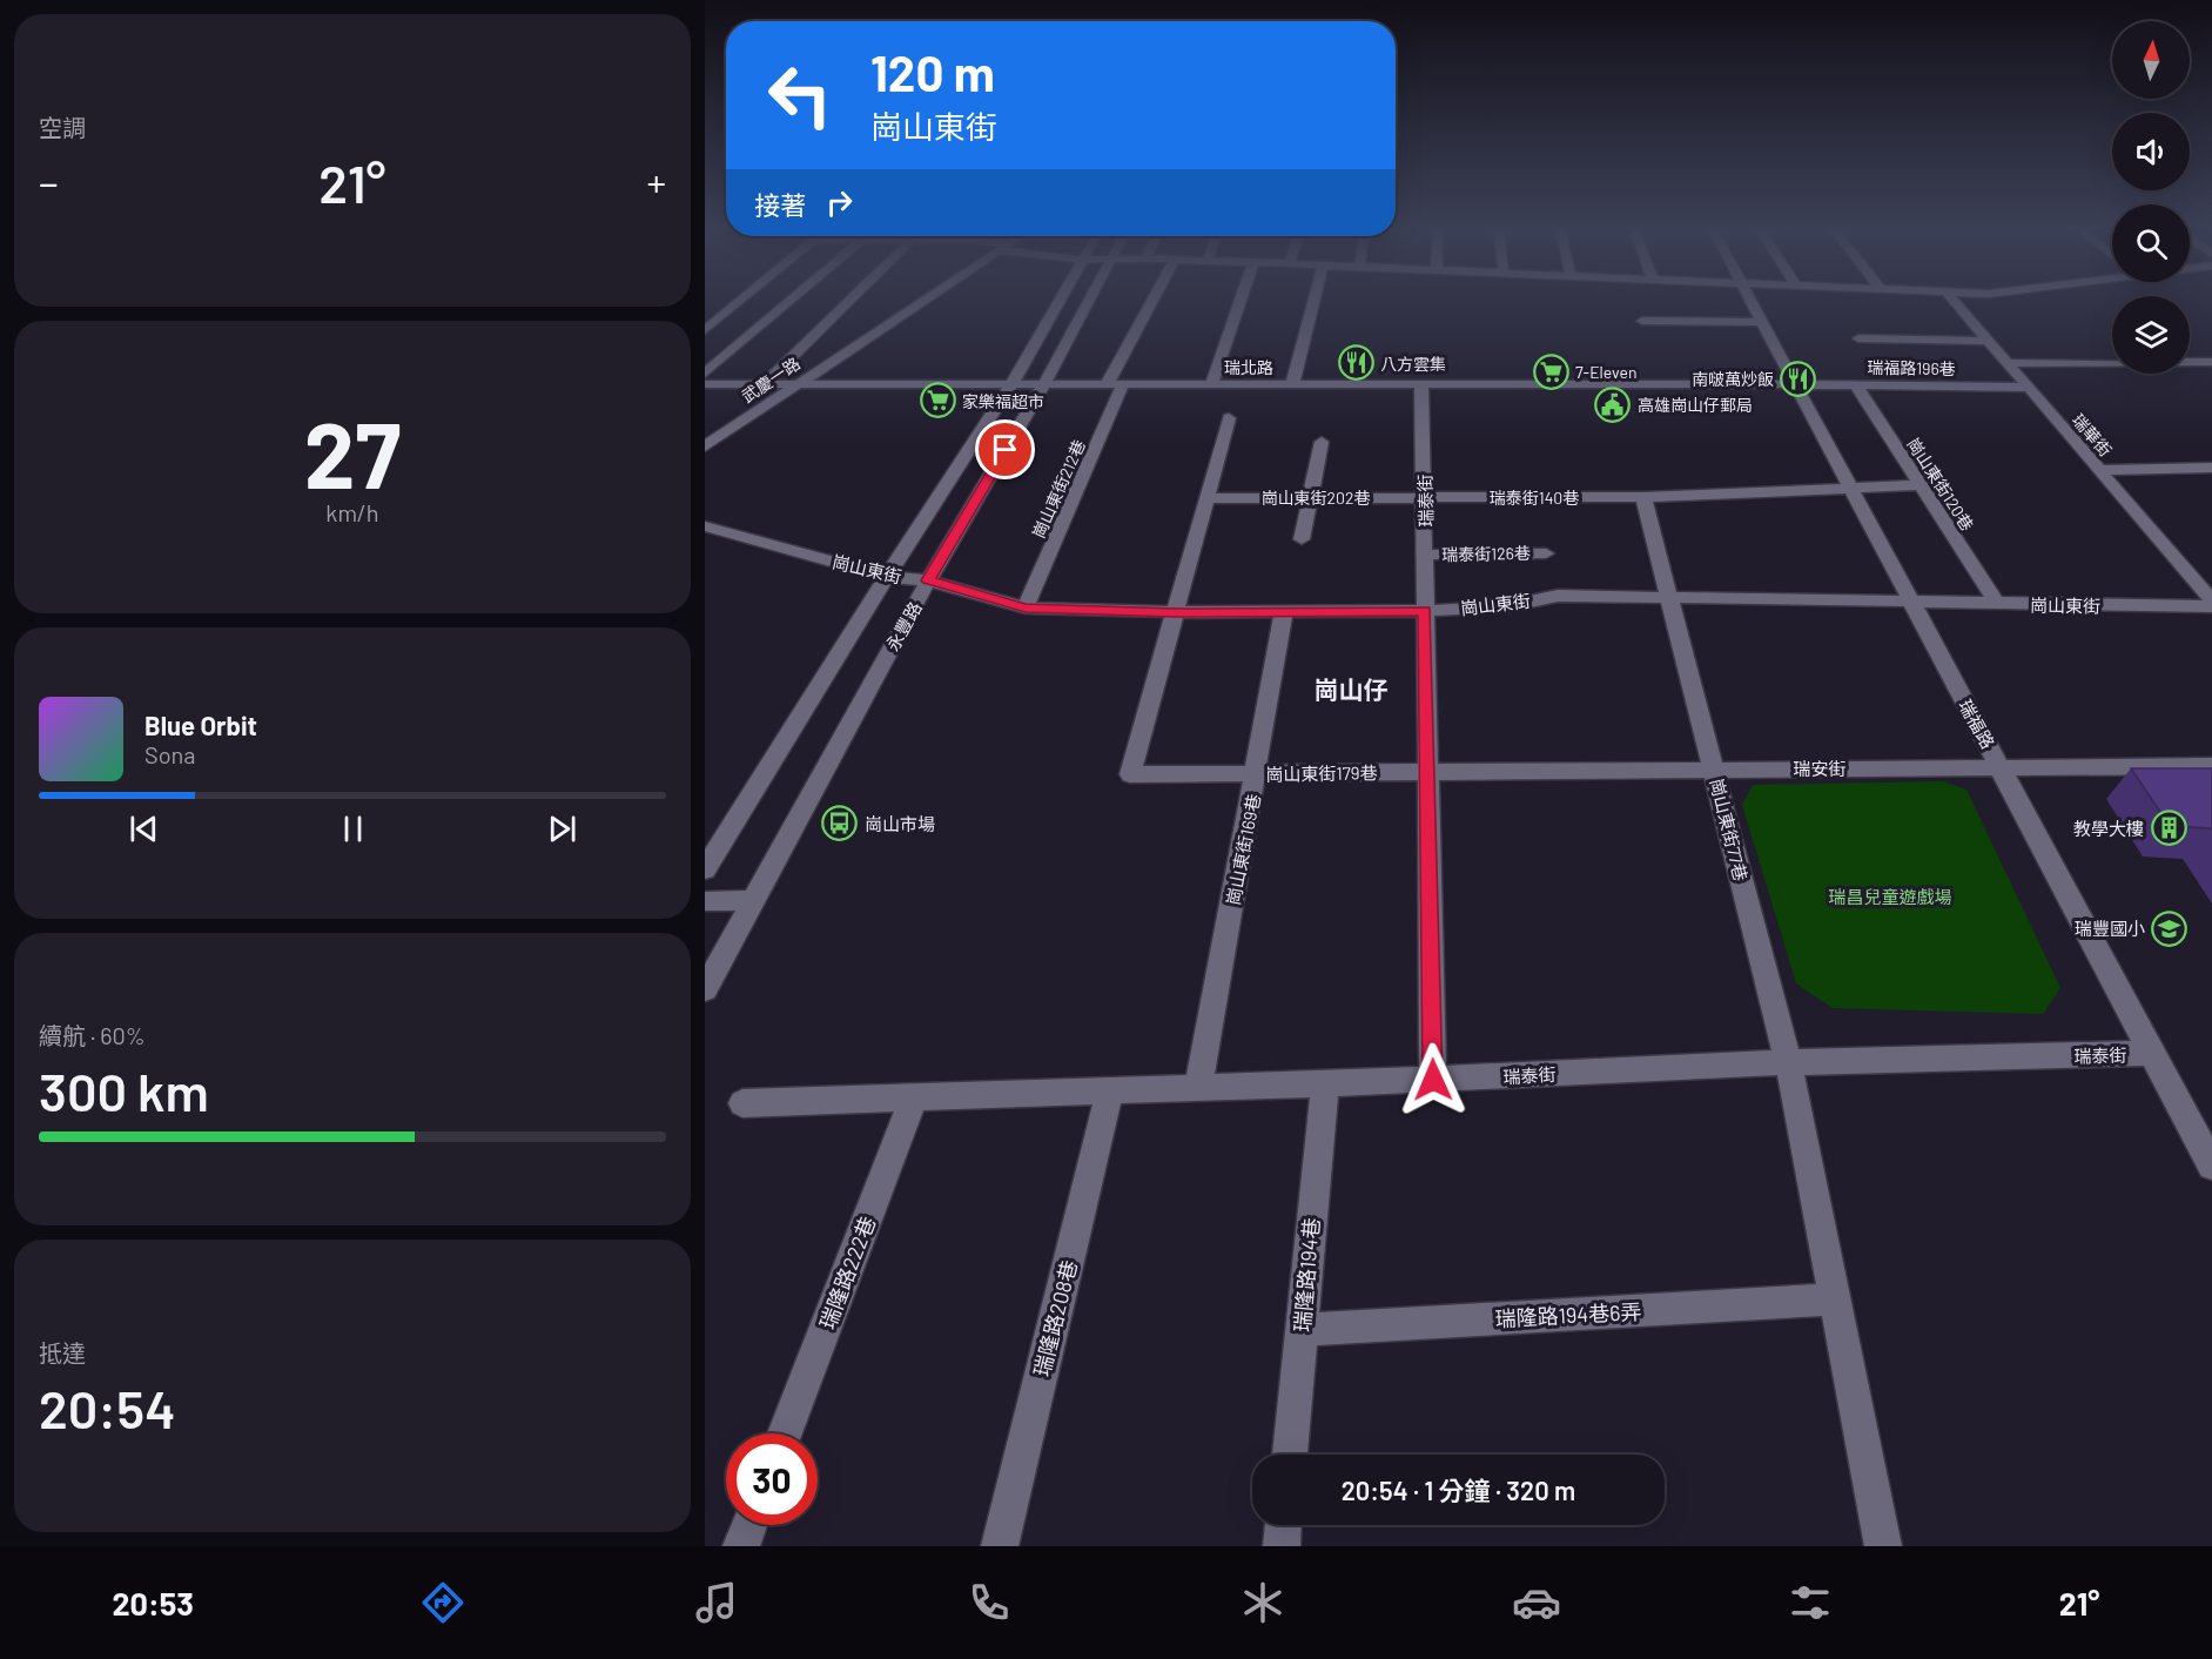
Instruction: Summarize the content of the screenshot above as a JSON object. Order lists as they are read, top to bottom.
{
  "streets": {
    "street": [
      "瑞北路",
      "瑞福路196巷",
      "武慶一路",
      "瑞華街",
      "崗山東街120巷",
      "崗山東街212巷",
      "崗山東街202巷",
      "瑞泰街140巷",
      "瑞泰街",
      "瑞泰街126巷",
      "崗山東街",
      "永豐路",
      "瑞福路",
      "瑞安街",
      "崗山東街179巷",
      "崗山東街77巷",
      "崗山東街169巷",
      "瑞隆路222巷",
      "瑞隆路194巷",
      "瑞隆路194巷6弄",
      "瑞隆路208巷"
    ]
  },
  "crossings": [
    ["瑞北路", "瑞福路196巷"],
    ["瑞北路", "武慶一路"],
    ["瑞北路", "崗山東街212巷"],
    ["瑞北路", "瑞泰街"],
    ["瑞北路", "永豐路"],
    ["瑞北路", "瑞福路"],
    ["瑞福路196巷", "瑞華街"],
    ["瑞福路196巷", "崗山東街120巷"],
    ["瑞福路196巷", "瑞福路"],
    ["瑞華街", "崗山東街"],
    ["崗山東街120巷", "瑞泰街140巷"],
    ["崗山東街120巷", "崗山東街"],
    ["崗山東街212巷", "崗山東街"],
    ["崗山東街202巷", "瑞泰街140巷"],
    ["崗山東街202巷", "瑞泰街"],
    ["瑞泰街140巷", "瑞泰街"],
    ["瑞泰街140巷", "瑞福路"],
    ["瑞泰街", "瑞泰街126巷"],
    ["瑞泰街", "崗山東街"],
    ["瑞泰街", "瑞福路"],
    ["瑞泰街", "瑞安街"],
    ["瑞泰街", "崗山東街179巷"],
    ["瑞泰街", "崗山東街77巷"],
    ["崗山東街", "永豐路"],
    ["崗山東街", "瑞福路"],
    ["崗山東街", "崗山東街179巷"],
    ["崗山東街", "崗山東街77巷"],
    ["崗山東街", "崗山東街169巷"],
    ["瑞福路", "瑞安街"],
    ["瑞安街", "崗山東街179巷"],
    ["瑞安街", "崗山東街77巷"],
    ["崗山東街179巷", "崗山東街169巷"],
    ["崗山東街77巷", "瑞隆路194巷6弄"],
    ["瑞隆路194巷", "瑞隆路194巷6弄"]
  ],
  "districts": ["崗山仔"],
  "parks": ["瑞昌兒童遊戲場"],
  "places": {
    "restaurant": ["八方雲集", "南啵萬炒飯"],
    "supermarket": ["7-Eleven", "家樂福超市"],
    "public building": ["高雄崗山仔郵局"],
    "bus stop": ["崗山市場"],
    "building": ["教學大樓"],
    "school or university": ["瑞豐國小"]
  },
  "north": "top",
  "page": {
    "tile": [
      "空調",
      ["27", "km/h"],
      ["續航 · 60%", "300 km"],
      ["抵達", "20:54"]
    ],
    "turn": ["120 m", "崗山東街"],
    "heat": ["−", "21°", "+"],
    "then": "接著",
    "song": ["Blue Orbit", "Sona"],
    "limit": "30",
    "trip": "20:54 · 1 分鐘 · 320 m",
    "tabs": ["20:53", "21°"]
  }
}
